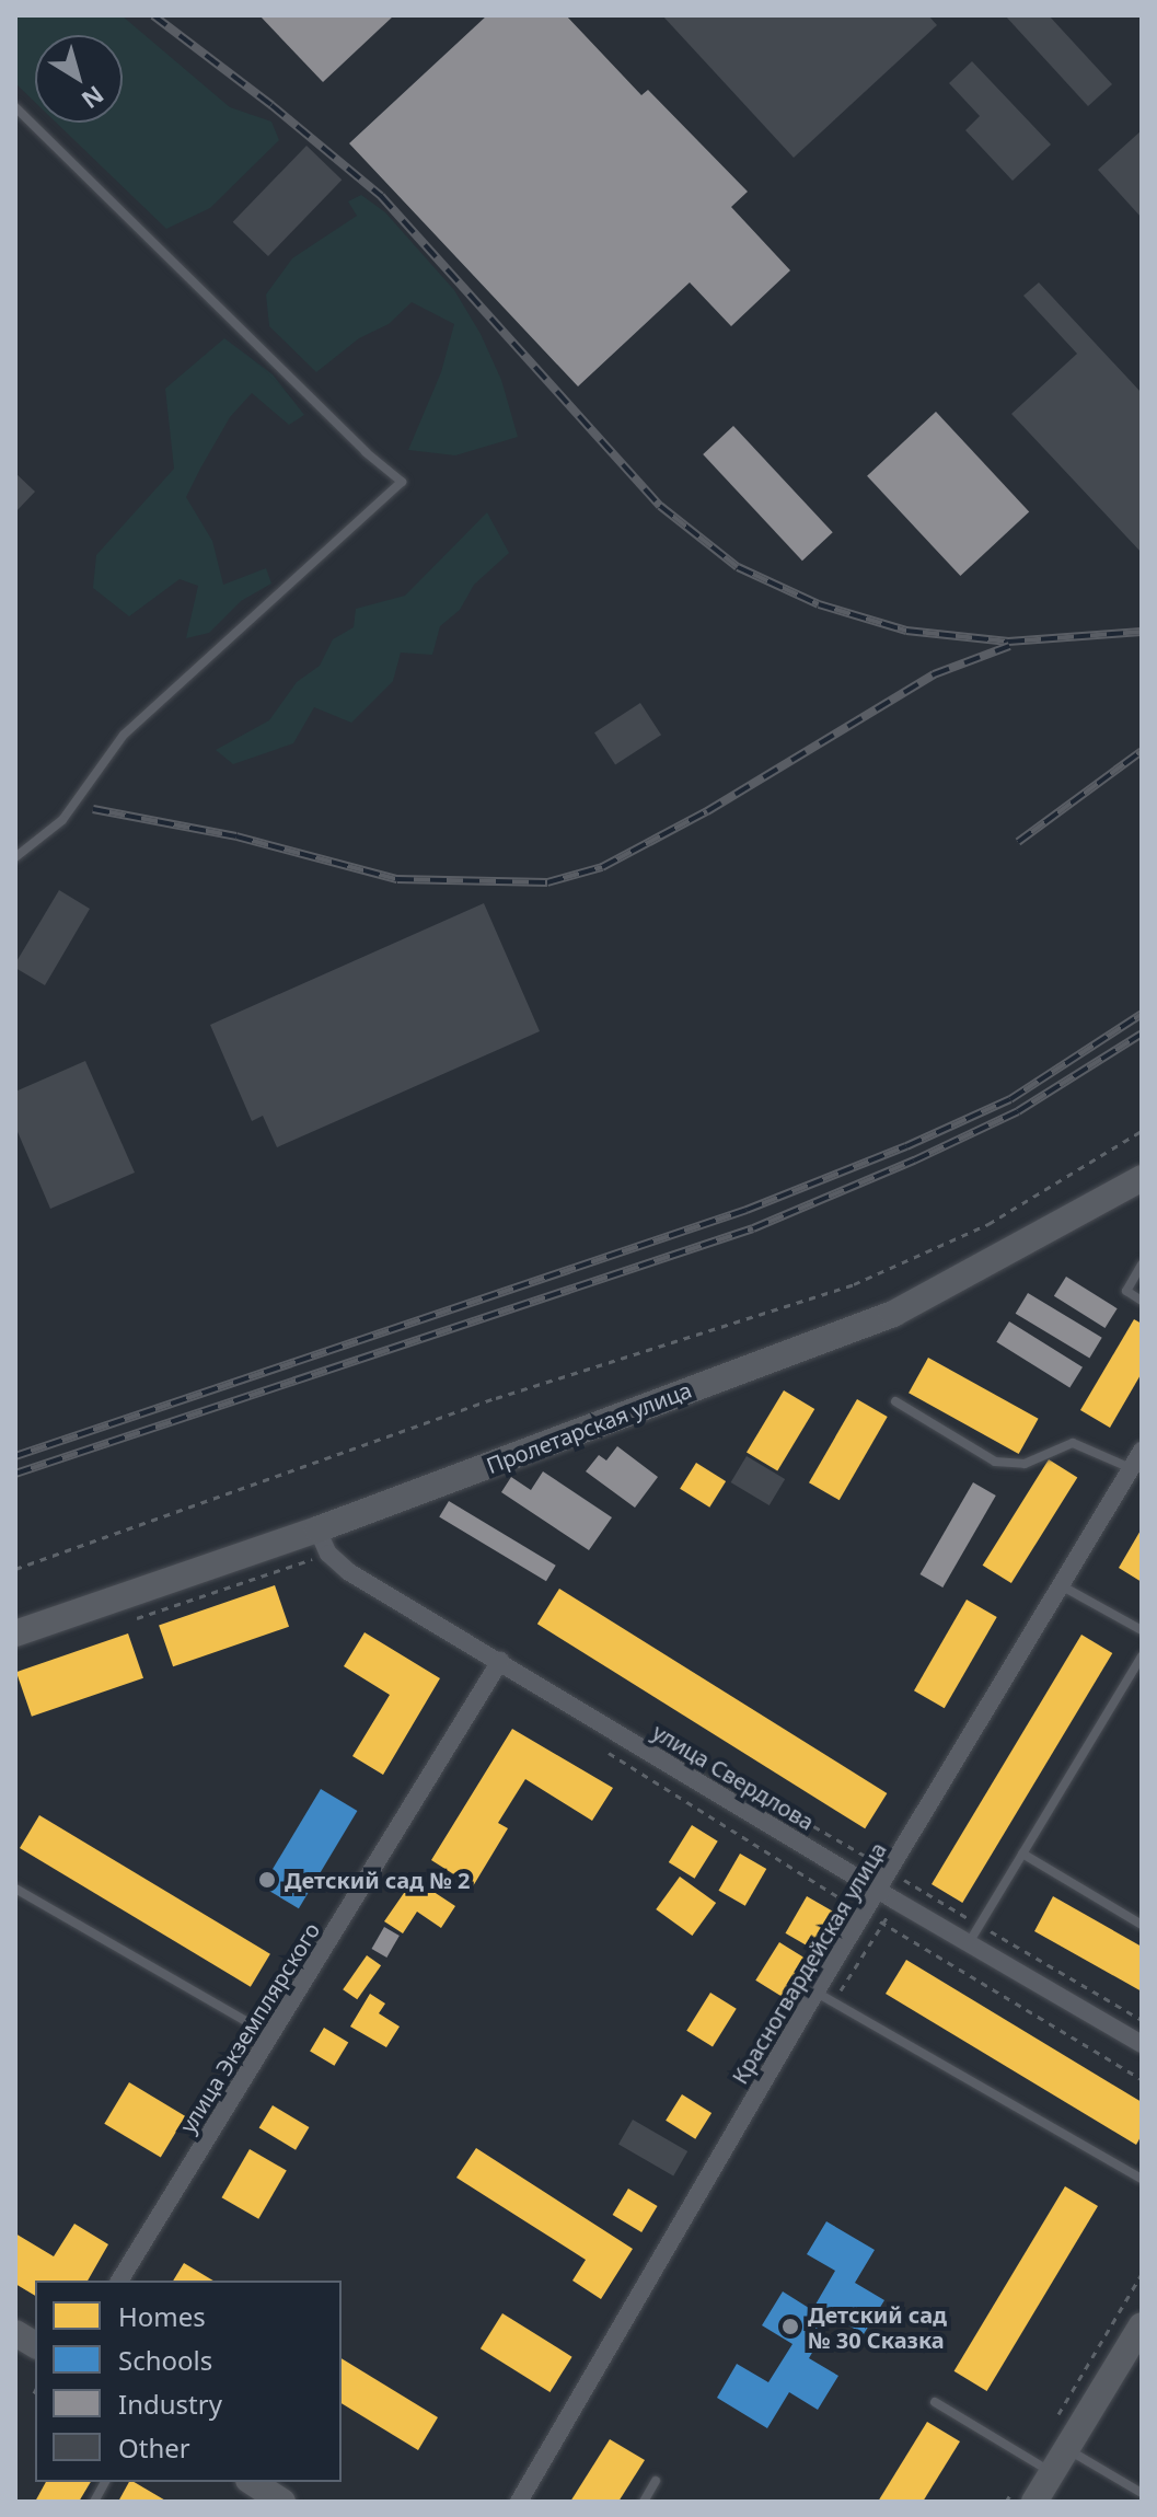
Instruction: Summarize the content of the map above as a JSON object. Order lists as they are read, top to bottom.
{
  "streets": {
    "street": [
      "Пролетарская улица",
      "улица Свердлова",
      "Красногвардейская улица",
      "улица Экземплярского"
    ]
  },
  "crossings": [
    ["Пролетарская улица", "улица Свердлова"],
    ["улица Свердлова", "Красногвардейская улица"],
    ["улица Свердлова", "улица Экземплярского"]
  ],
  "places": ["Детский сад № 2", "Детский сад № 30 Сказка"],
  "legend": [
    "Homes",
    "Schools",
    "Industry",
    "Other"
  ],
  "north": "bottom right"
}
